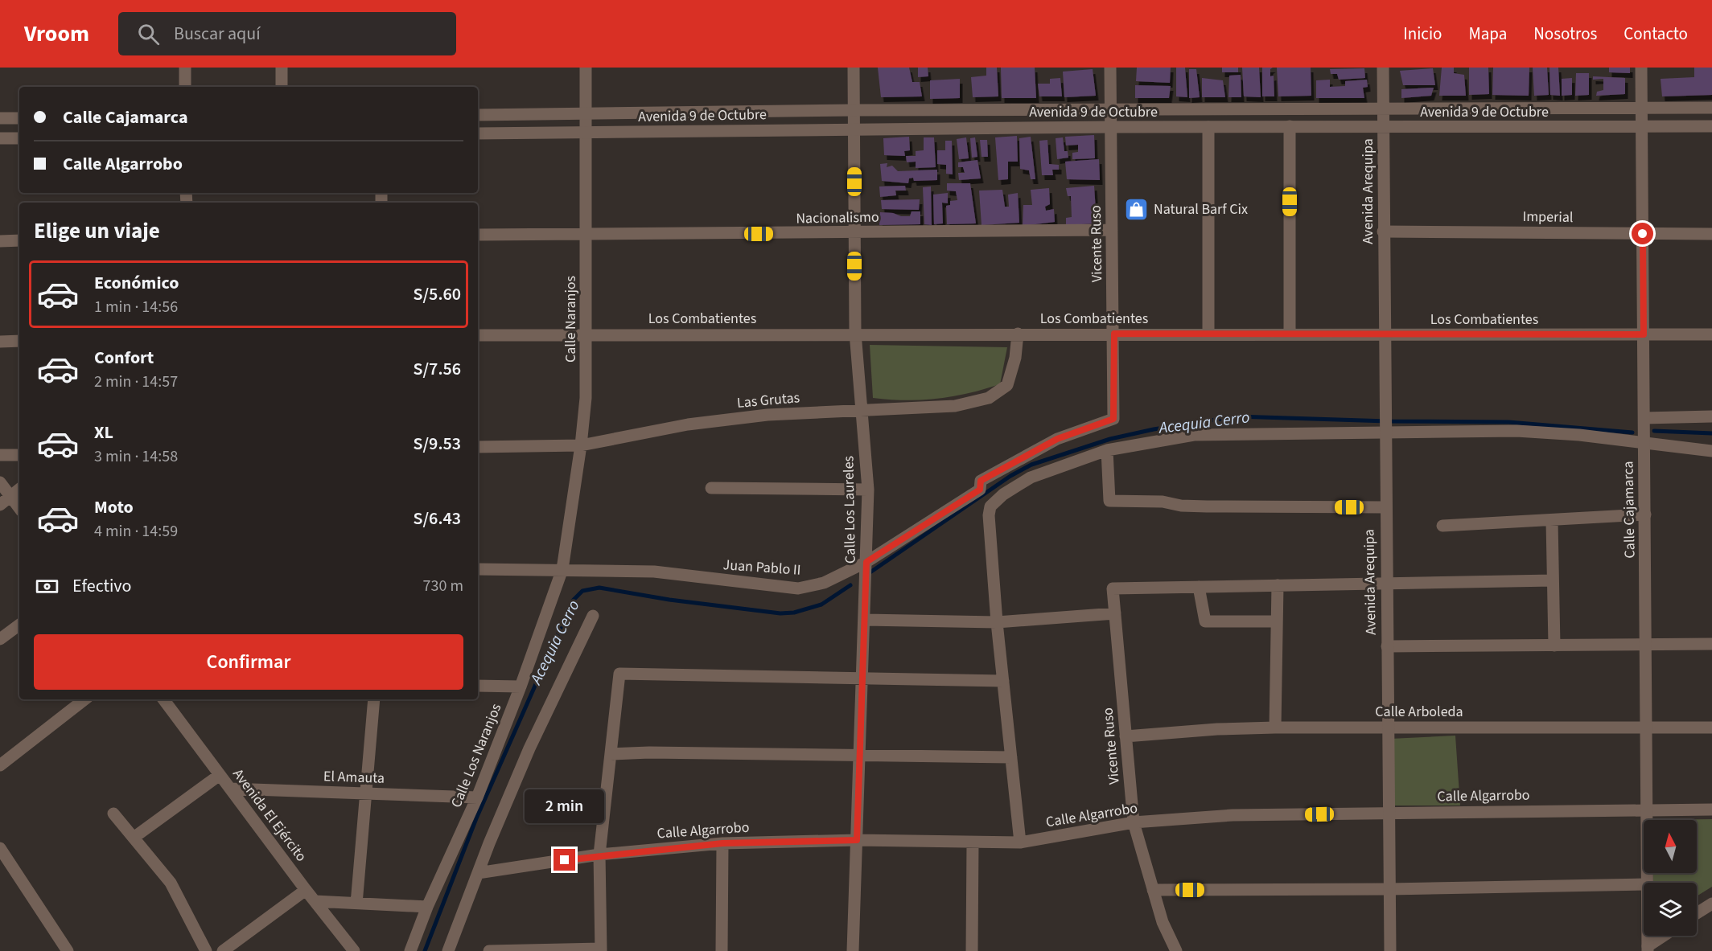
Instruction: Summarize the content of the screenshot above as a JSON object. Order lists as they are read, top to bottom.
{
  "streets": {
    "street": [
      "Avenida 9 de Octubre",
      "Avenida Arequipa",
      "Imperial",
      "Nacionalismo",
      "Vicente Ruso",
      "Los Combatientes",
      "Calle Naranjos",
      "Las Grutas",
      "Calle Los Laureles",
      "Calle Cajamarca",
      "Juan Pablo II",
      "Calle Arboleda",
      "Calle Los Naranjos",
      "El Amauta",
      "Calle Algarrobo",
      "Avenida El Ejército"
    ]
  },
  "crossings": [
    ["Avenida 9 de Octubre", "Avenida Arequipa"],
    ["Avenida 9 de Octubre", "Vicente Ruso"],
    ["Avenida 9 de Octubre", "Calle Naranjos"],
    ["Avenida 9 de Octubre", "Calle Los Laureles"],
    ["Avenida 9 de Octubre", "Calle Cajamarca"],
    ["Avenida Arequipa", "Imperial"],
    ["Avenida Arequipa", "Los Combatientes"],
    ["Avenida Arequipa", "Calle Arboleda"],
    ["Avenida Arequipa", "Calle Algarrobo"],
    ["Imperial", "Calle Cajamarca"],
    ["Nacionalismo", "Vicente Ruso"],
    ["Nacionalismo", "Calle Naranjos"],
    ["Nacionalismo", "Calle Los Laureles"],
    ["Vicente Ruso", "Los Combatientes"],
    ["Vicente Ruso", "Juan Pablo II"],
    ["Vicente Ruso", "Calle Arboleda"],
    ["Vicente Ruso", "Calle Algarrobo"],
    ["Los Combatientes", "Calle Naranjos"],
    ["Los Combatientes", "Las Grutas"],
    ["Los Combatientes", "Calle Los Laureles"],
    ["Los Combatientes", "Calle Cajamarca"],
    ["Calle Naranjos", "Las Grutas"],
    ["Calle Naranjos", "Juan Pablo II"],
    ["Calle Naranjos", "Calle Los Naranjos"],
    ["Las Grutas", "Calle Los Laureles"],
    ["Calle Los Laureles", "Juan Pablo II"],
    ["Calle Los Laureles", "Calle Algarrobo"],
    ["Calle Cajamarca", "Calle Arboleda"],
    ["Calle Cajamarca", "Calle Algarrobo"],
    ["Juan Pablo II", "Calle Los Naranjos"],
    ["Calle Los Naranjos", "El Amauta"],
    ["El Amauta", "Avenida El Ejército"]
  ],
  "water": ["Acequia Cerro"],
  "places": {
    "shop": ["Natural Barf Cix"]
  },
  "north": "top",
  "page": {
    "header": "Vroom",
    "search": "Buscar aquí",
    "nav": [
      "Inicio",
      "Mapa",
      "Nosotros",
      "Contacto"
    ],
    "banner": ["Calle Cajamarca", "Calle Algarrobo"],
    "heading": "Elige un viaje",
    "list": [
      {
        "name": "Económico",
        "note": "1 min · 14:56",
        "value": "S/5.60"
      },
      {
        "name": "Confort",
        "note": "2 min · 14:57",
        "value": "S/7.56"
      },
      {
        "name": "XL",
        "note": "3 min · 14:58",
        "value": "S/9.53"
      },
      {
        "name": "Moto",
        "note": "4 min · 14:59",
        "value": "S/6.43"
      }
    ],
    "pay": ["Efectivo", "730 m"],
    "buttons": "Confirmar",
    "bubble": "2 min"
  }
}
